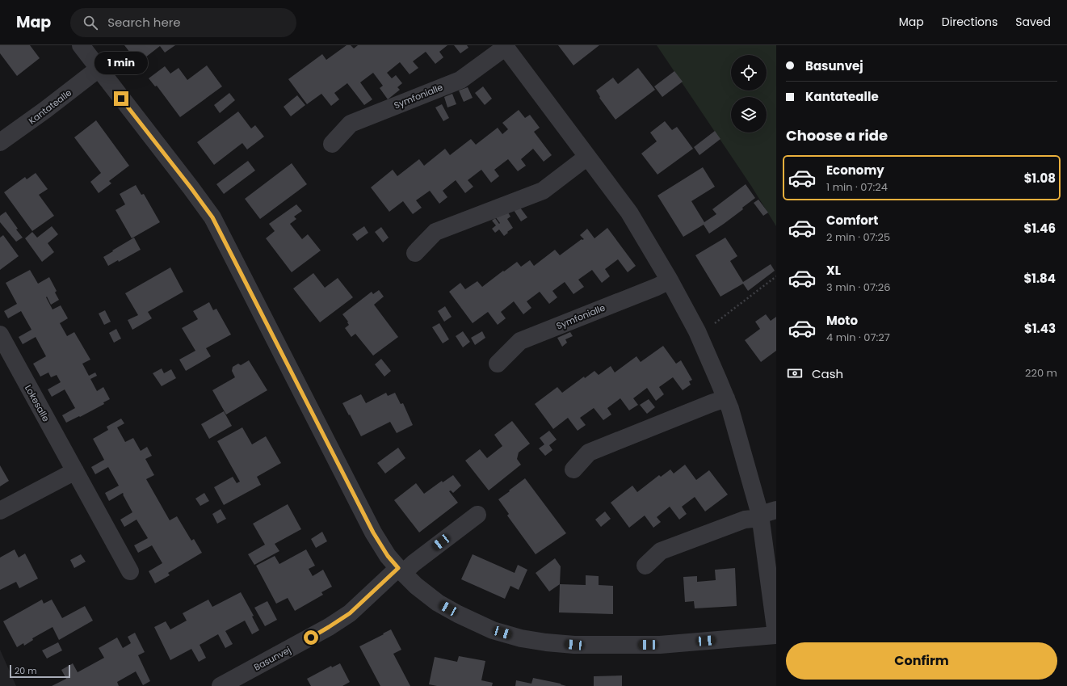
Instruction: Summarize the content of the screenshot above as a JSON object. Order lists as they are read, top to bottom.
{
  "streets": {
    "street": [
      "Symfonialle",
      "Kantatealle",
      "Lokesalle",
      "Basunvej"
    ]
  },
  "scale_bar": "20 m",
  "page": {
    "header": "Map",
    "search": "Search here",
    "nav": ["Map", "Directions", "Saved"],
    "banner": ["Basunvej", "Kantatealle"],
    "bubble": "1 min",
    "heading": "Choose a ride",
    "list": [
      {
        "name": "Economy",
        "note": "1 min · 07:24",
        "value": "$1.08"
      },
      {
        "name": "Comfort",
        "note": "2 min · 07:25",
        "value": "$1.46"
      },
      {
        "name": "XL",
        "note": "3 min · 07:26",
        "value": "$1.84"
      },
      {
        "name": "Moto",
        "note": "4 min · 07:27",
        "value": "$1.43"
      }
    ],
    "pay": ["Cash", "220 m"],
    "buttons": "Confirm",
    "scale": "20 m"
  }
}
